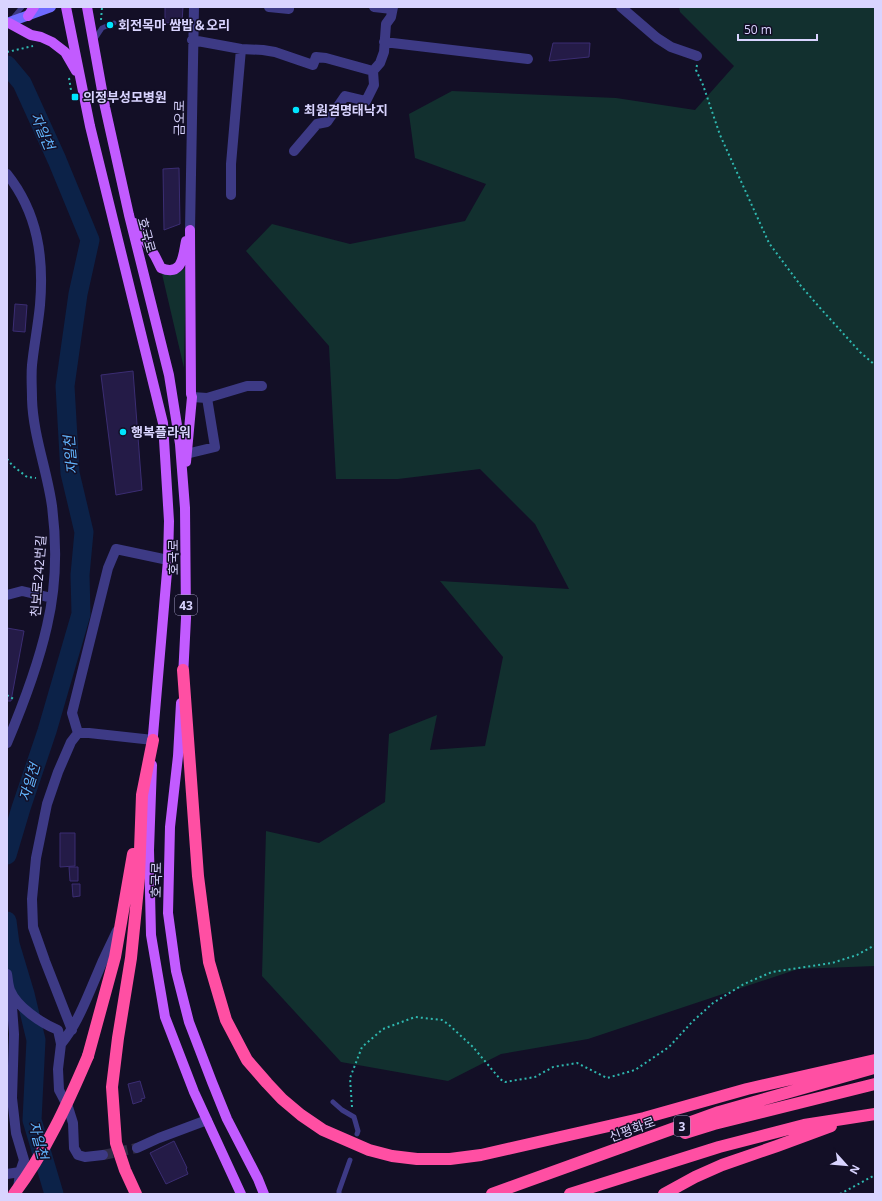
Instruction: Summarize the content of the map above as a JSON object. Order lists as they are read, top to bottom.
{
  "streets": {
    "highway": ["3", "신평화로"],
    "main road": ["호국로", "43"],
    "street": ["금오로", "천보로242번길"]
  },
  "water": ["자일천"],
  "places": {
    "other": ["회전목마 쌈밥＆오리", "최원겸명태낙지", "행복플라워"],
    "transit": ["의정부성모병원"]
  },
  "scale_bar": "50 m",
  "north": "bottom right"
}
